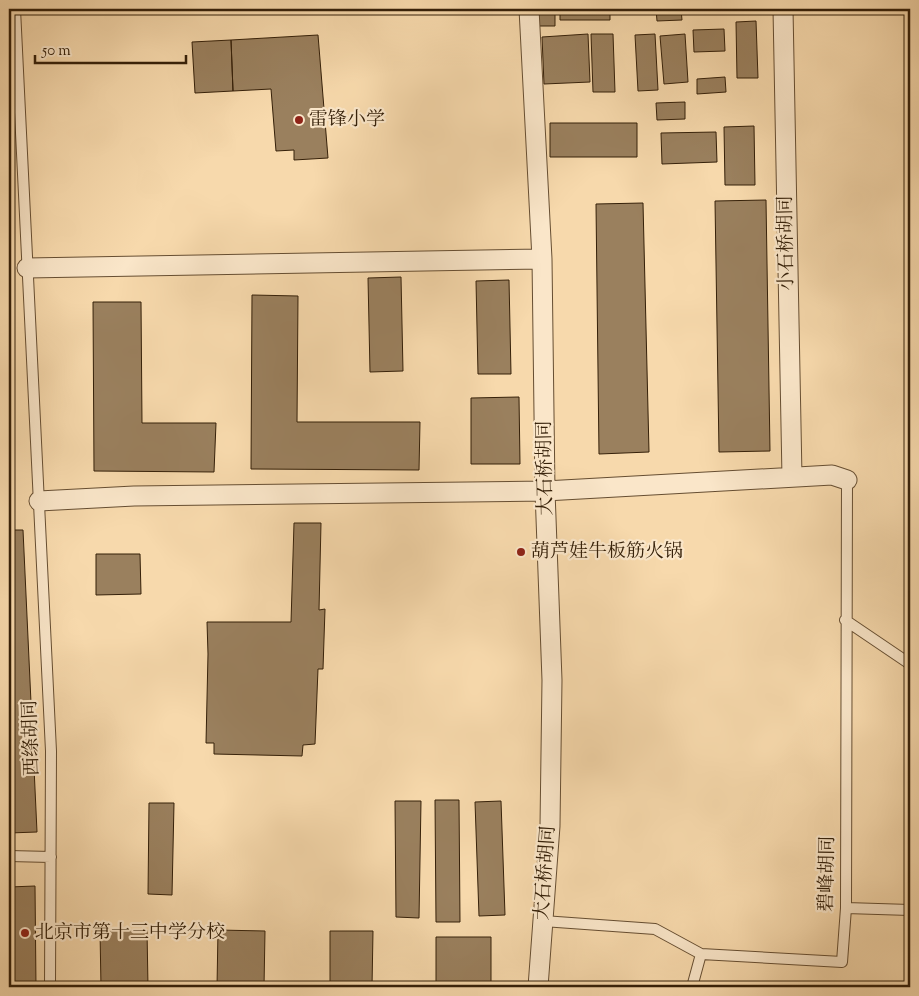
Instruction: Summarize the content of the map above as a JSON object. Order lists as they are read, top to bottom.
{
  "streets": {
    "street": ["小石桥胡同", "大石桥胡同"],
    "lane": ["西绦胡同", "碧峰胡同"]
  },
  "crossings": [
    ["大石桥胡同", "碧峰胡同"]
  ],
  "places": ["雷锋小学", "葫芦娃牛板筋火锅", "北京市第十三中学分校"],
  "scale_bar": "50 m"
}
